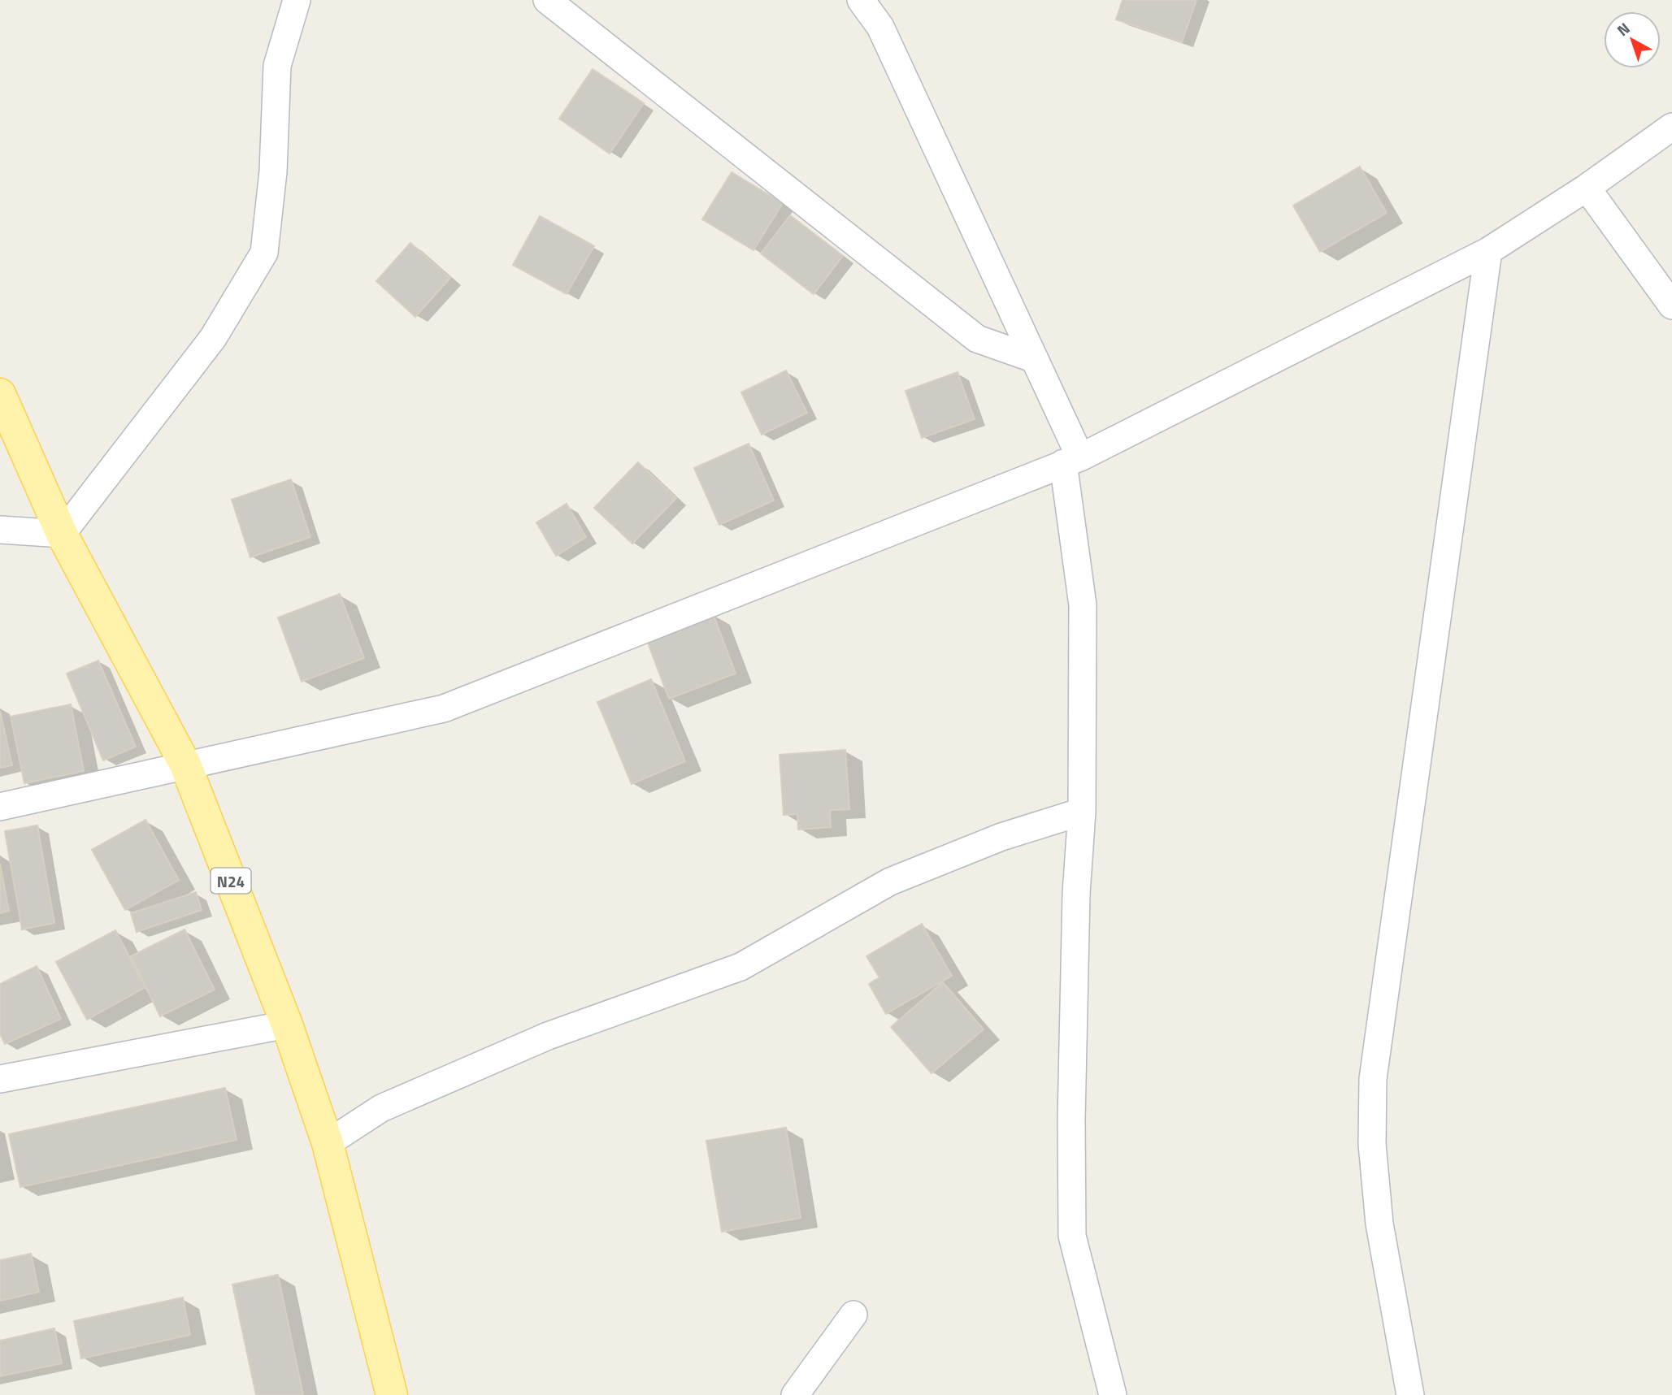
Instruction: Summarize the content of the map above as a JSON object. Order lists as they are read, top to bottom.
{
  "streets": {
    "main road": ["N24"]
  },
  "north": "top left"
}
